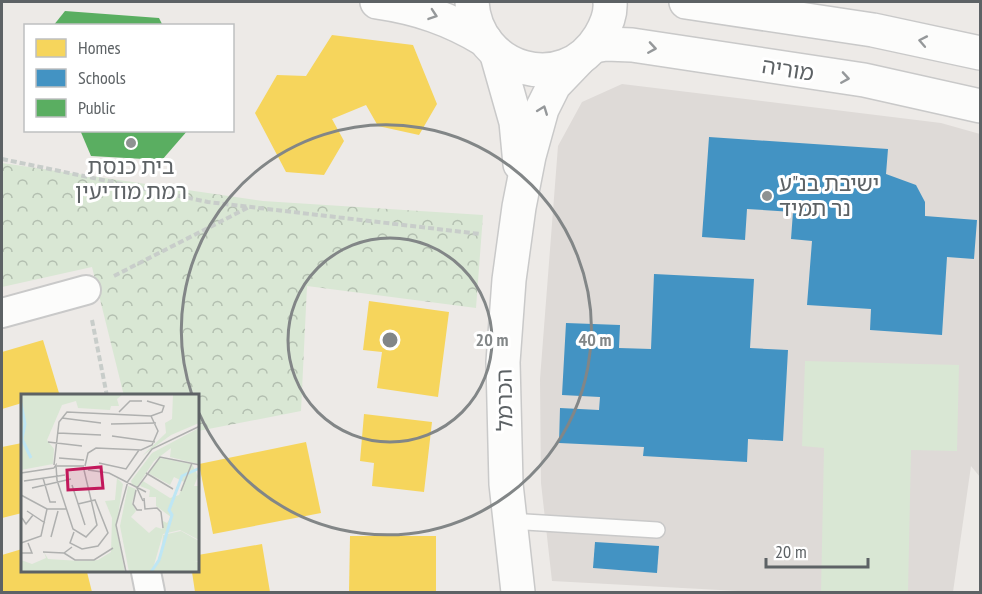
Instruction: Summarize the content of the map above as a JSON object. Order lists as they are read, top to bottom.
{
  "streets": {
    "street": ["מוריה", "הכרמל"]
  },
  "crossings": [
    ["מוריה", "הכרמל"]
  ],
  "places": ["בית כנסת רמת מודיעין", "ישיבת בנ\"ע נר תמיד"],
  "legend": ["Homes", "Schools", "Public"],
  "scale_bar": "20 m",
  "rings": ["20 m", "40 m"]
}
